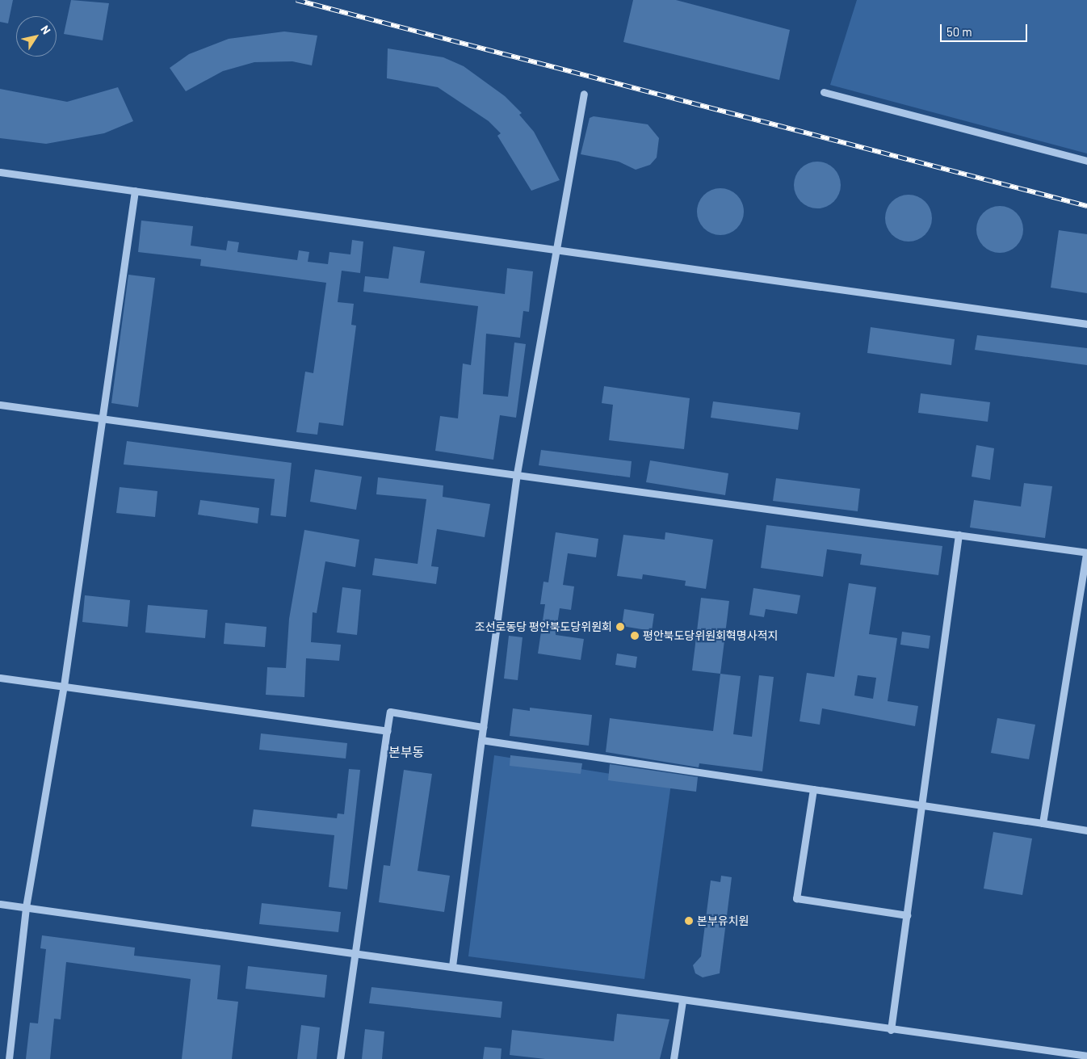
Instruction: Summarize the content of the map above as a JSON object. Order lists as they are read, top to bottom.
{
  "districts": ["본부동"],
  "places": ["조선로동당 평안북도당위원회", "평안북도당위원회혁명사적지", "본부유치원"],
  "scale_bar": "50 m",
  "north": "top right"
}
